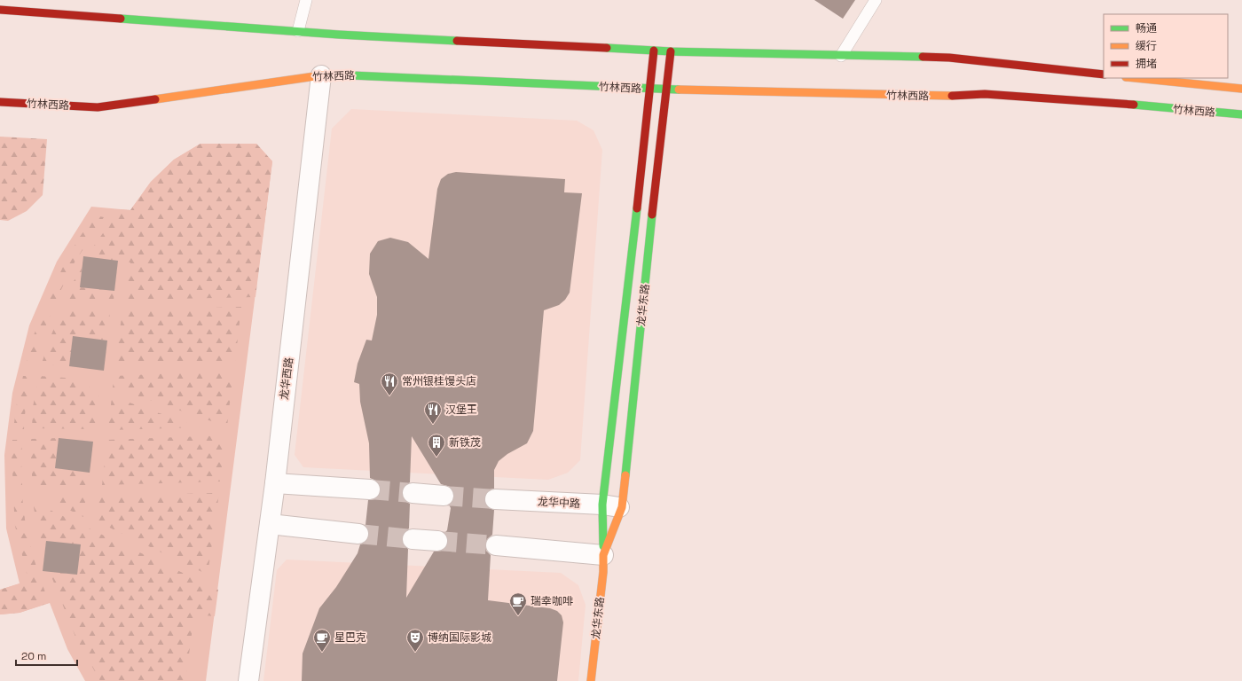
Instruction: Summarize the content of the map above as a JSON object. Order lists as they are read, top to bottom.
{
  "streets": {
    "main road": ["竹林西路", "龙华东路"],
    "street": ["龙华西路", "龙华中路"]
  },
  "crossings": [
    ["竹林西路", "龙华东路"],
    ["竹林西路", "龙华西路"],
    ["龙华东路", "龙华中路"]
  ],
  "places": {
    "restaurant": ["常州银桂馒头店", "汉堡王"],
    "building": ["新铁茂"],
    "cafe": ["瑞幸咖啡", "星巴克"],
    "theatre": ["博纳国际影城"]
  },
  "legend": ["畅通", "缓行", "拥堵"],
  "scale_bar": "20 m"
}
